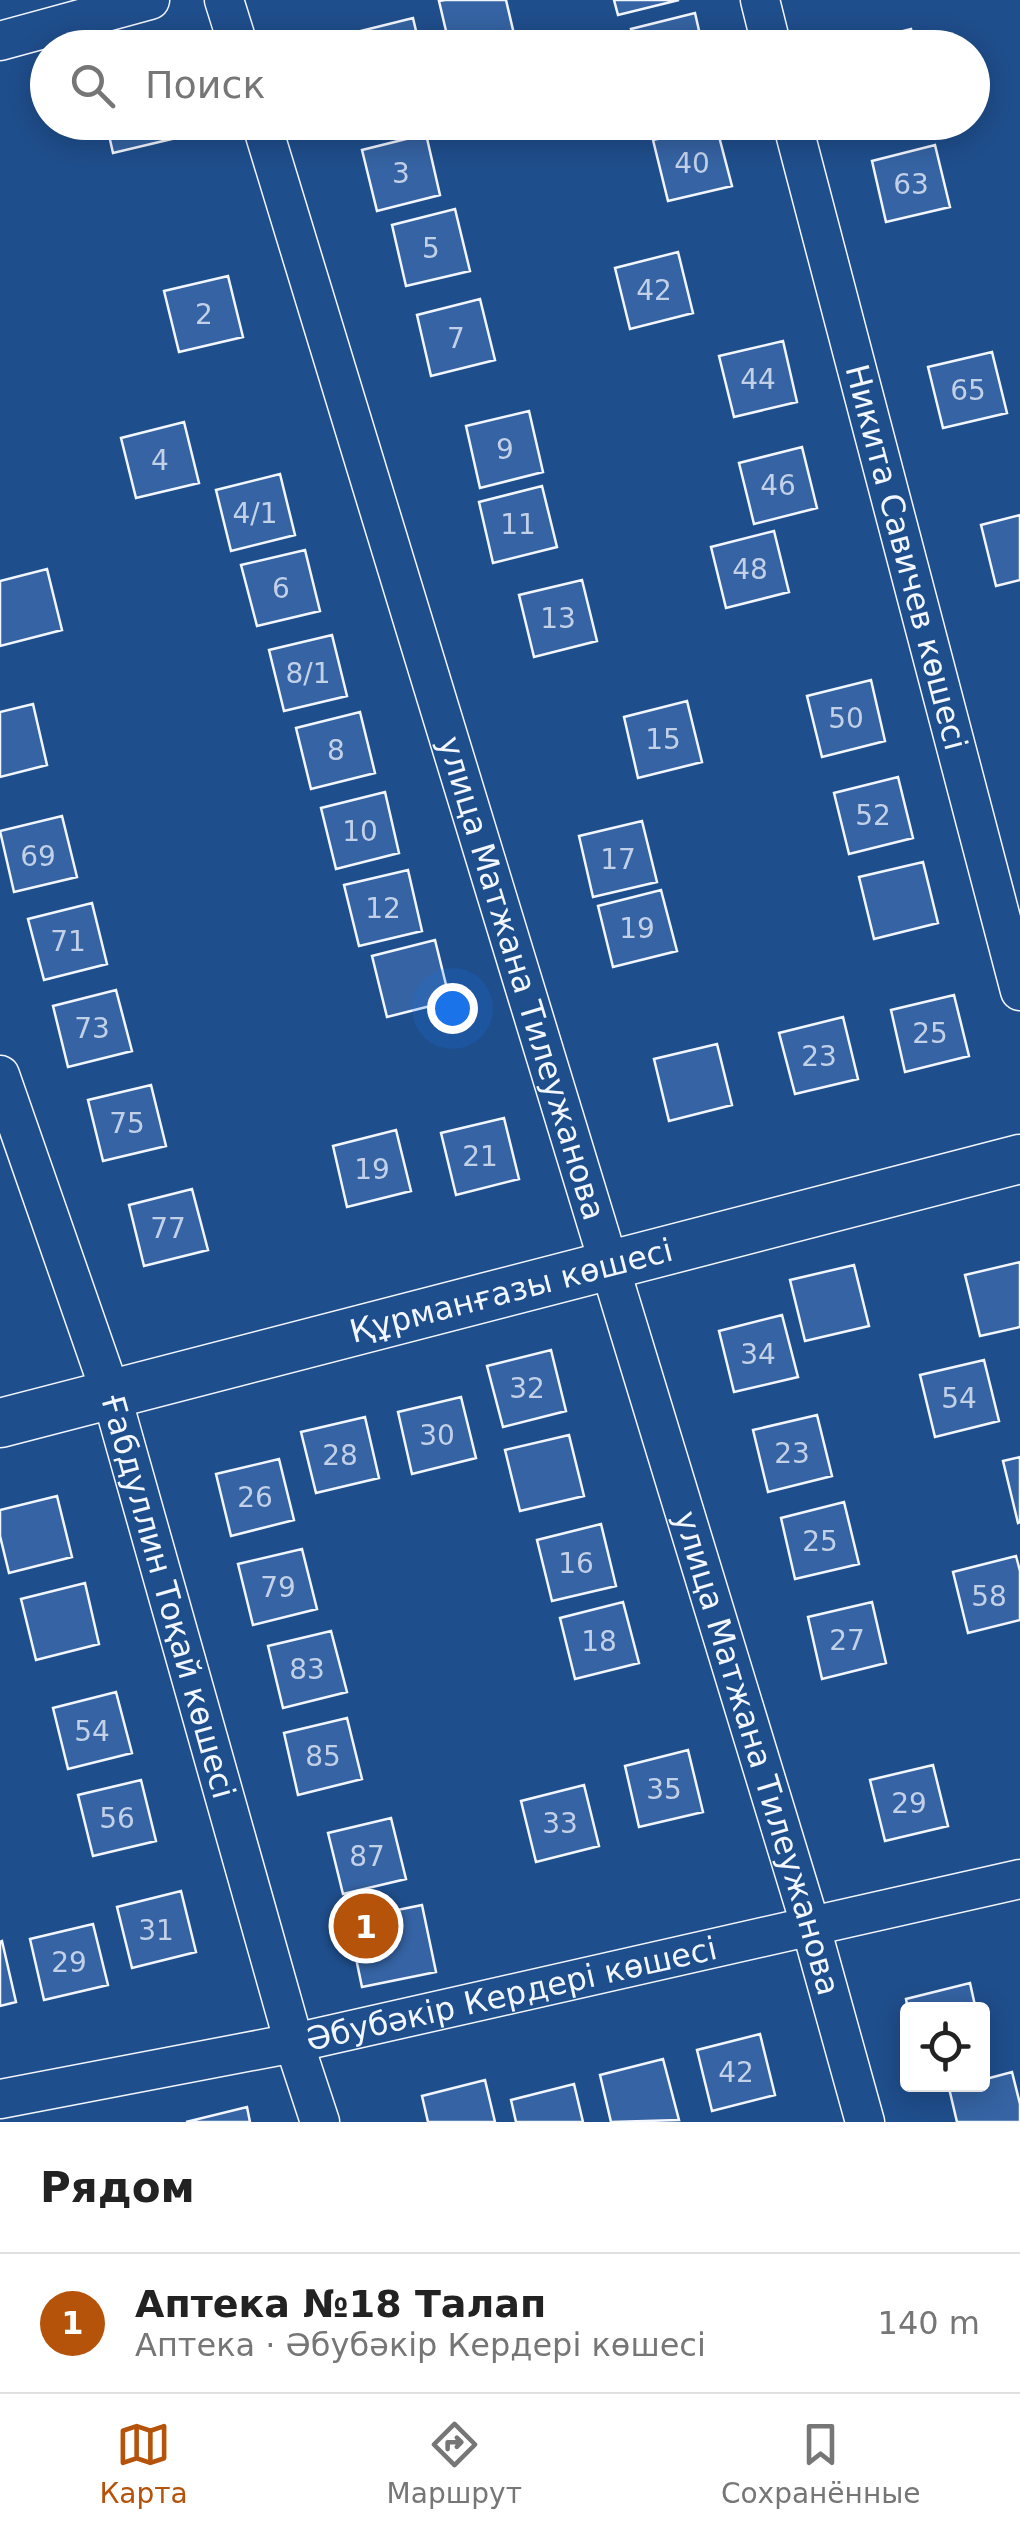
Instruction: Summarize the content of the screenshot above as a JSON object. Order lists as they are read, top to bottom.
{
  "streets": {
    "street": [
      "Никита Савичев көшесі",
      "улица Матжана Тилеужанова",
      "Құрманғазы көшесі",
      "Ғабдуллин Тоқай көшесі",
      "Әбубәкір Кердері көшесі"
    ]
  },
  "crossings": [
    ["улица Матжана Тилеужанова", "Құрманғазы көшесі"],
    ["улица Матжана Тилеужанова", "Әбубәкір Кердері көшесі"],
    ["Құрманғазы көшесі", "Ғабдуллин Тоқай көшесі"],
    ["Ғабдуллин Тоқай көшесі", "Әбубәкір Кердері көшесі"]
  ],
  "house_numbers": [
    "40",
    "3",
    "63",
    "5",
    "42",
    "2",
    "7",
    "44",
    "65",
    "9",
    "4",
    "46",
    "4/1",
    "11",
    "48",
    "6",
    "13",
    "8/1",
    "50",
    "15",
    "8",
    "52",
    "10",
    "69",
    "17",
    "12",
    "19",
    "71",
    "73",
    "25",
    "23",
    "75",
    "21",
    "19",
    "77",
    "34",
    "32",
    "54",
    "30",
    "23",
    "28",
    "26",
    "25",
    "16",
    "79",
    "58",
    "27",
    "18",
    "83",
    "54",
    "85",
    "35",
    "29",
    "56",
    "33",
    "87",
    "31",
    "29",
    "42"
  ],
  "page": {
    "search": "Поиск",
    "pins": "1",
    "heading": "Рядом",
    "list": [
      {
        "mark": "1",
        "name": "Аптека №18 Талап",
        "note": "Аптека · Әбубәкір Кердері көшесі",
        "value": "140 m"
      }
    ],
    "nav": ["Карта", "Маршрут", "Сохранённые"]
  }
}
